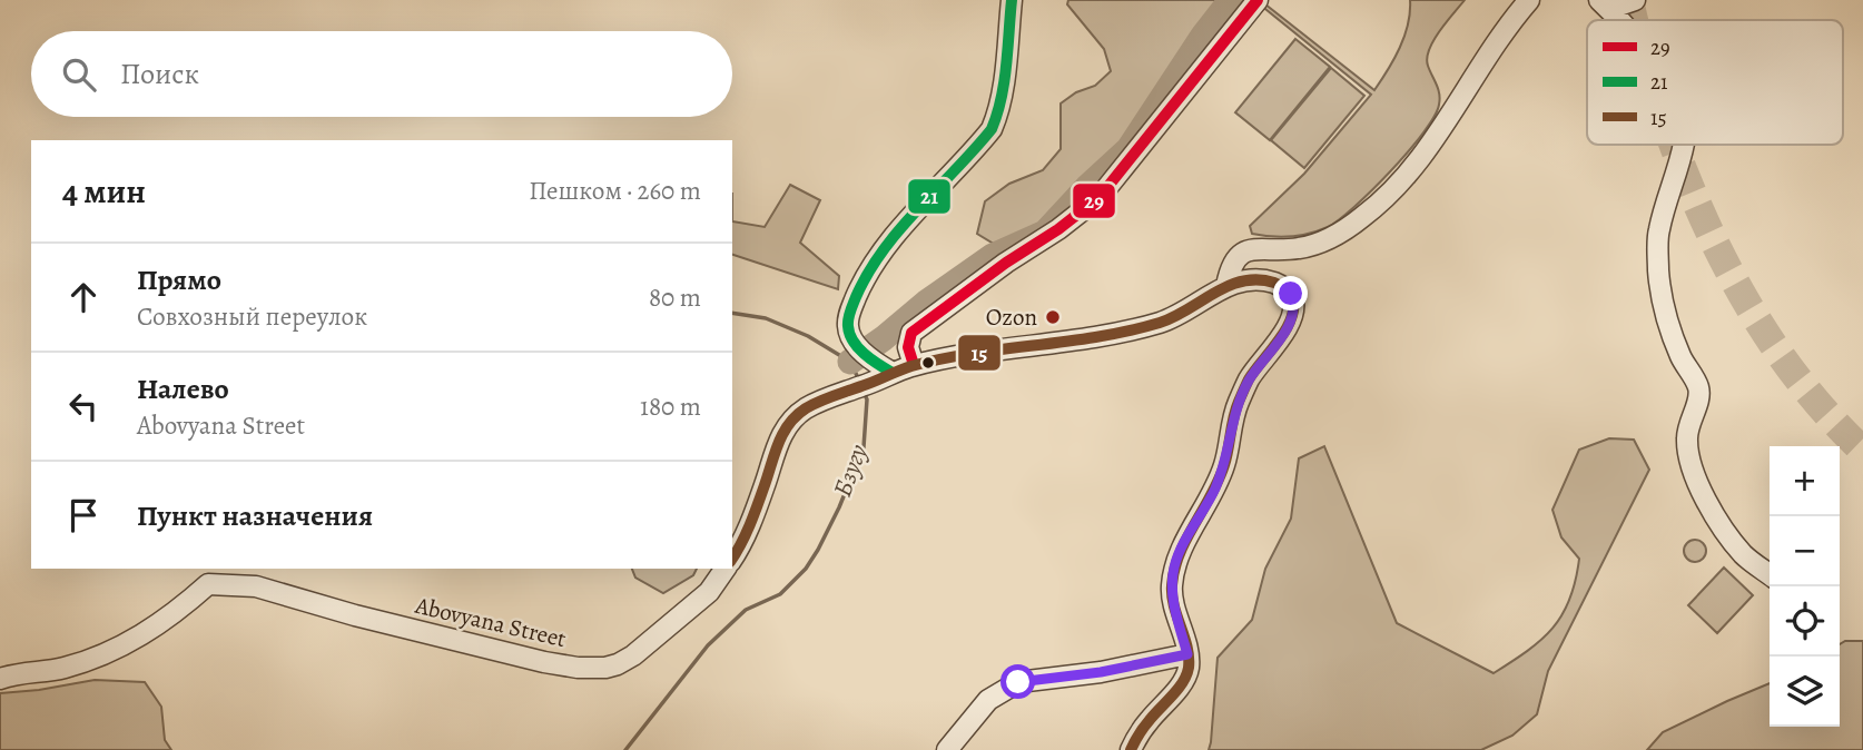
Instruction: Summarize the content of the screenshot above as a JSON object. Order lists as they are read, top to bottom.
{
  "streets": {
    "street": ["Abovyana Street"]
  },
  "water": ["Бзугу"],
  "places": ["Ozon"],
  "lines": ["transit line 29", "transit line 21", "transit line 15"],
  "legend": ["29", "21", "15"],
  "page": {
    "search": "Поиск",
    "heading": ["4 мин", "Пешком · 260 m"],
    "list": [
      ["Прямо", "Совхозный переулок", "80 m"],
      ["Налево", "Abovyana Street", "180 m"],
      "Пункт назначения"
    ],
    "map_buttons": ["+", "−"]
  }
}
